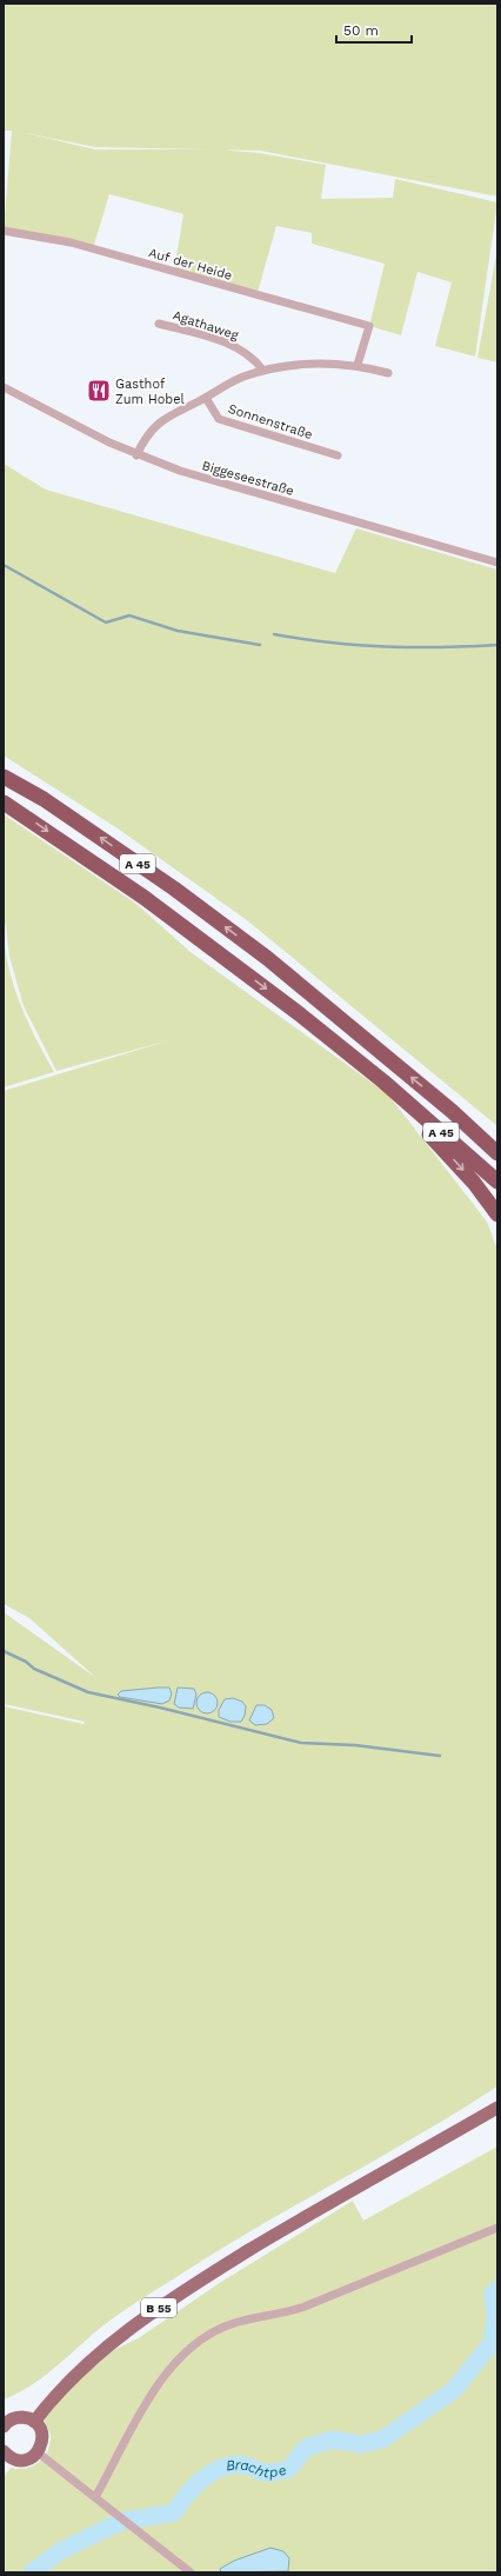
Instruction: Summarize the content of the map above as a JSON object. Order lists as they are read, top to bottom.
{
  "streets": {
    "highway": ["A 45"],
    "main road": ["B 55"],
    "street": [
      "Auf der Heide",
      "Agathaweg",
      "Sonnenstraße",
      "Biggeseestraße"
    ]
  },
  "water": ["Brachtpe"],
  "places": {
    "restaurant": ["Gasthof Zum Hobel"]
  },
  "scale_bar": "50 m"
}
